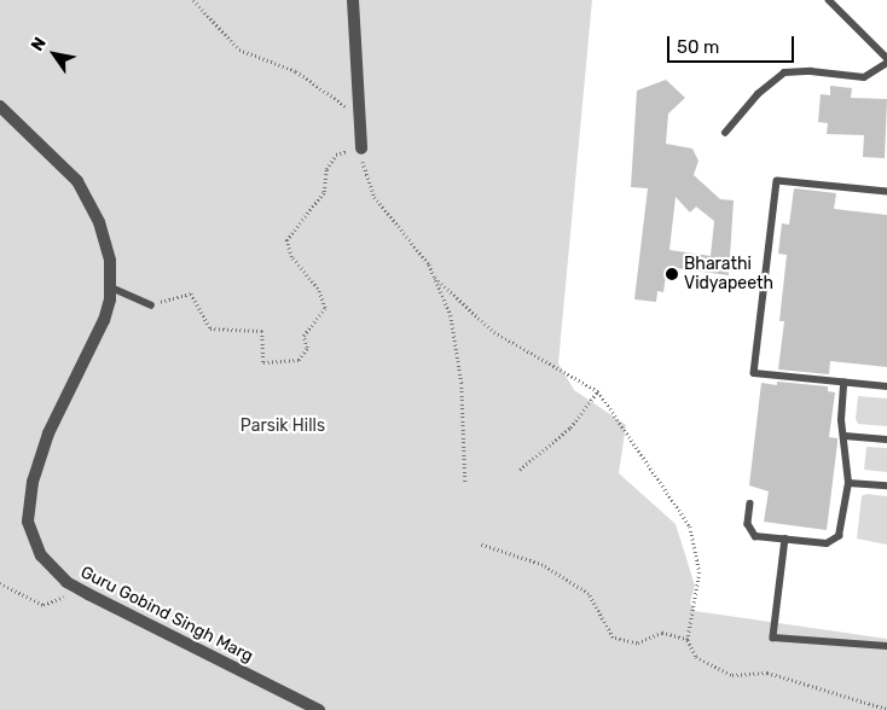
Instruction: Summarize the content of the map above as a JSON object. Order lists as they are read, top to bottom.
{
  "streets": {
    "street": ["Guru Gobind Singh Marg"]
  },
  "parks": ["Parsik Hills"],
  "places": ["Bharathi Vidyapeeth"],
  "scale_bar": "50 m",
  "north": "top left"
}
